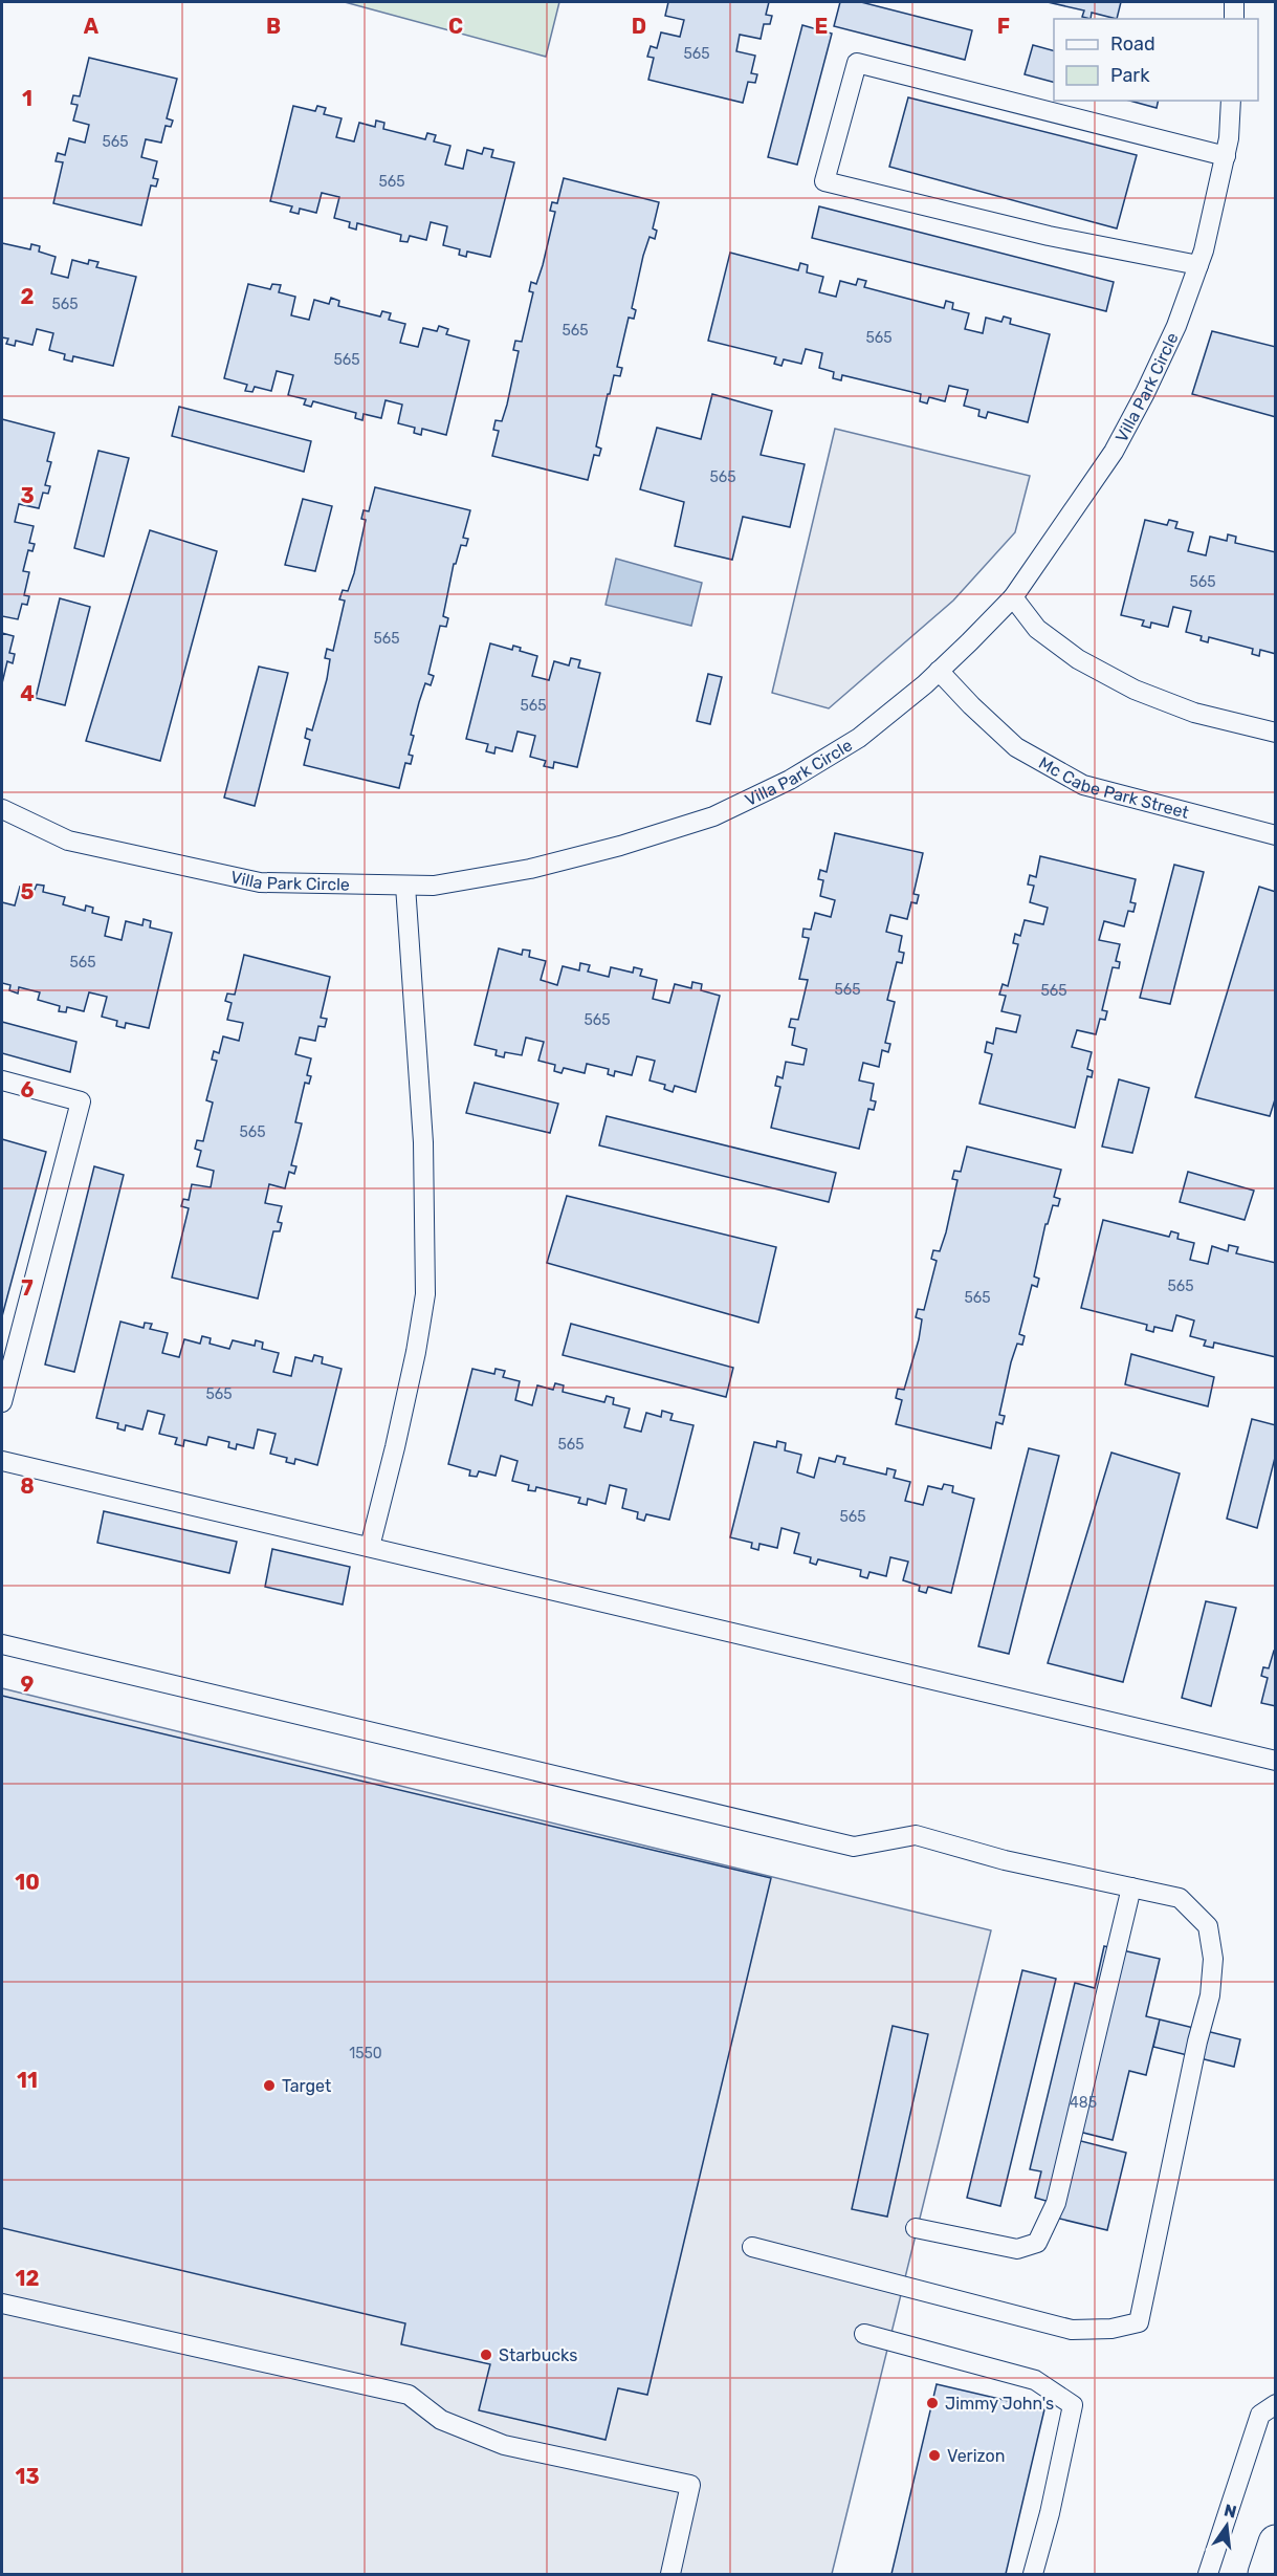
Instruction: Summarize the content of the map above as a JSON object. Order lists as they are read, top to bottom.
{
  "streets": {
    "lane": ["Villa Park Circle", "Mc Cabe Park Street"]
  },
  "crossings": [
    ["Villa Park Circle", "Mc Cabe Park Street"]
  ],
  "places": [
    "Target",
    "Starbucks",
    "Jimmy John's",
    "Verizon"
  ],
  "house_numbers": [
    "565",
    "565",
    "565",
    "565",
    "565",
    "565",
    "565",
    "565",
    "565",
    "565",
    "565",
    "565",
    "565",
    "565",
    "565",
    "565",
    "565",
    "565",
    "565",
    "565",
    "565",
    "1550",
    "485"
  ],
  "legend": ["Road", "Park"],
  "north": "top",
  "grid": {
    "columns": [
      "A",
      "B",
      "C",
      "D",
      "E",
      "F"
    ],
    "rows": [
      "1",
      "2",
      "3",
      "4",
      "5",
      "6",
      "7",
      "8",
      "9",
      "10",
      "11",
      "12",
      "13"
    ]
  }
}
